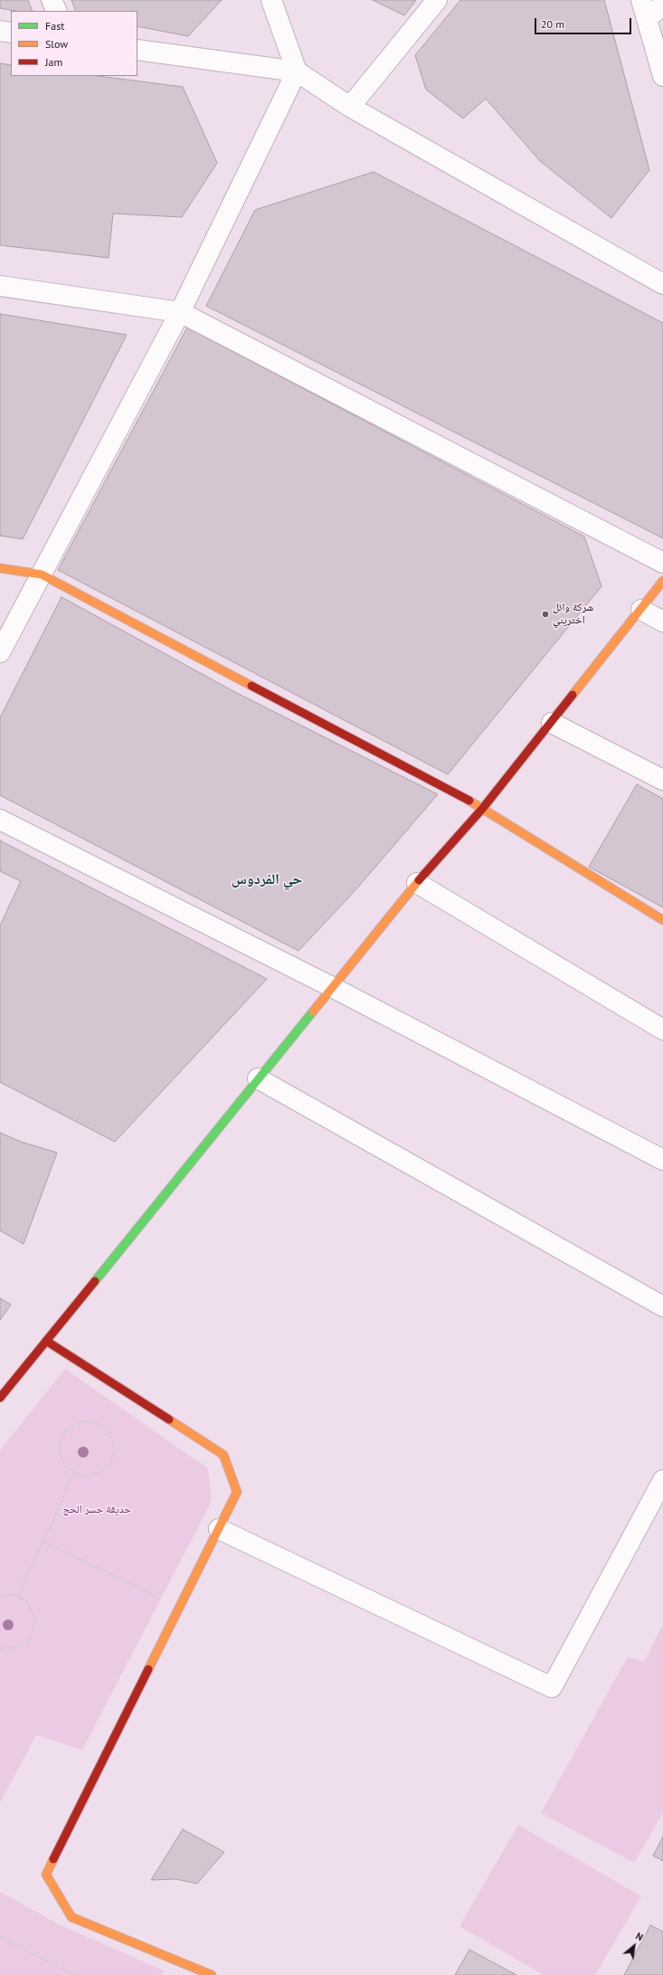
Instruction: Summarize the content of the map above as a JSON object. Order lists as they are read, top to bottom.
{
  "districts": ["حي الفردوس"],
  "parks": ["حديقة جسر الحج"],
  "places": ["شركة وائل اختريني"],
  "legend": ["Fast", "Slow", "Jam"],
  "scale_bar": "20 m",
  "north": "top right"
}
